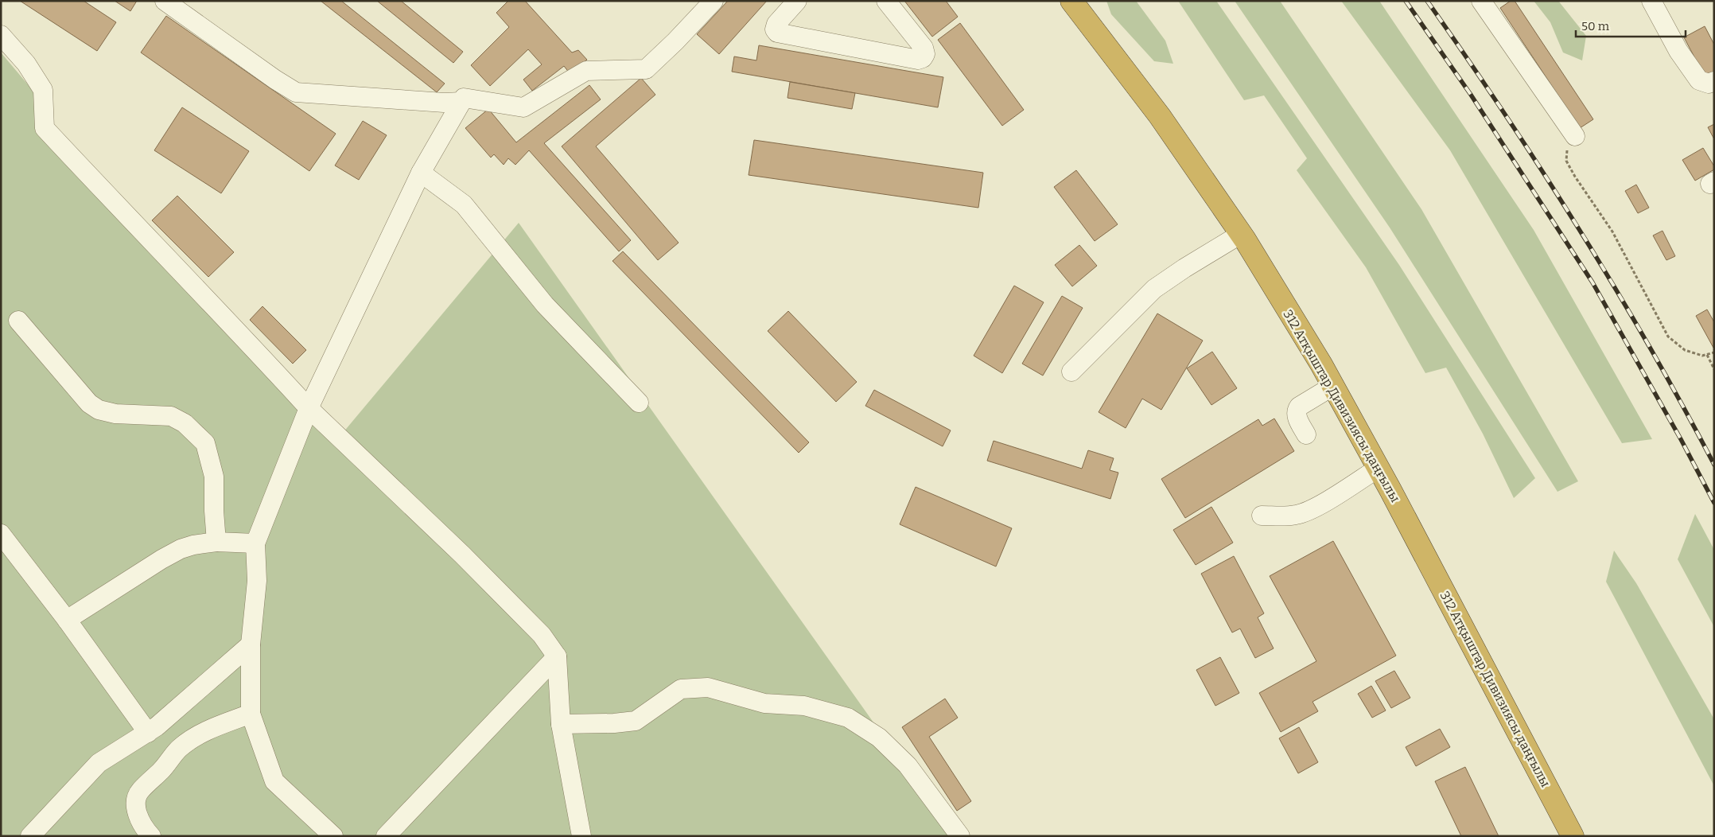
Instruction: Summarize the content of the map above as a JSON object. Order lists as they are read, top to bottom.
{
  "streets": {
    "highway": ["312 Атқыштар Дивизиясы даңғылы"]
  },
  "scale_bar": "50 m"
}
